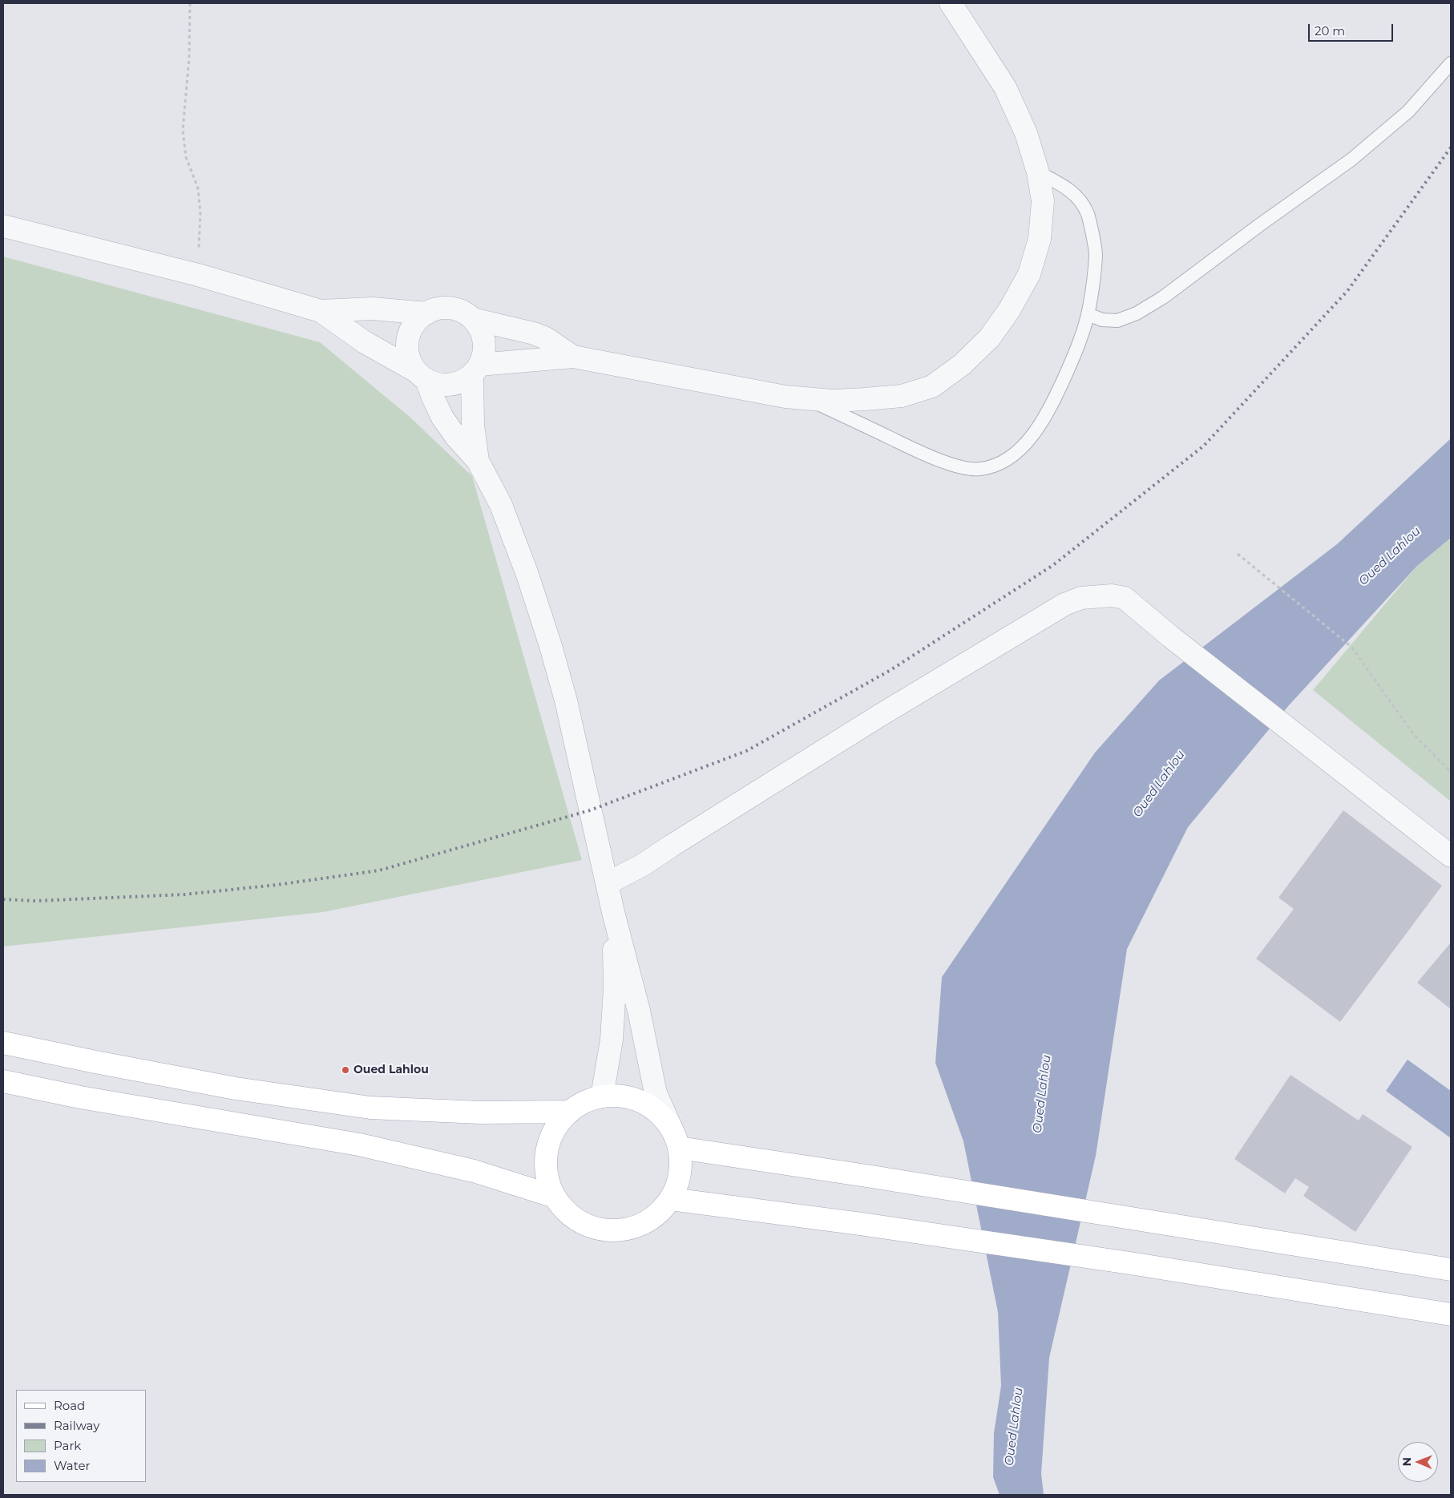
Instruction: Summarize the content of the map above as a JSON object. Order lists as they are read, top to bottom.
{
  "water": ["Oued Lahlou"],
  "places": ["Oued Lahlou"],
  "legend": [
    "Road",
    "Railway",
    "Park",
    "Water"
  ],
  "scale_bar": "20 m",
  "north": "left"
}
